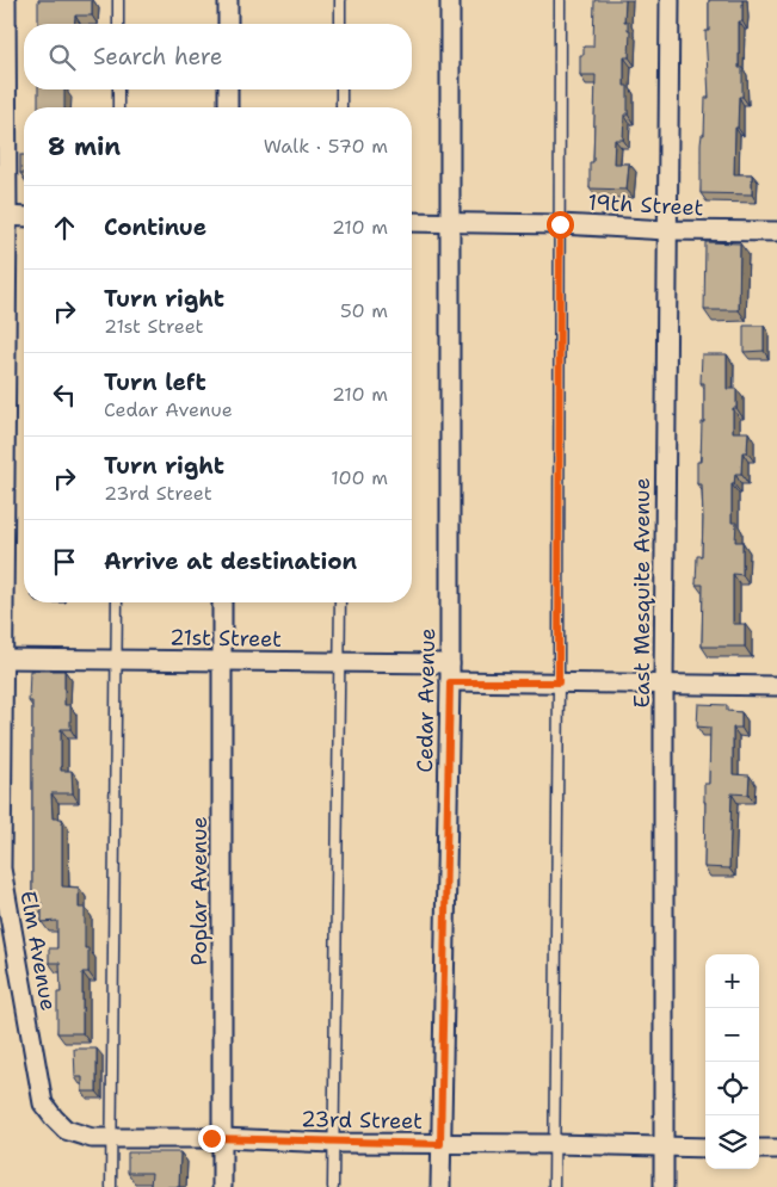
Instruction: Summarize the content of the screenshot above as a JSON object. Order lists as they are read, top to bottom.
{
  "streets": {
    "street": [
      "19th Street",
      "East Mesquite Avenue",
      "21st Street",
      "Cedar Avenue",
      "Poplar Avenue",
      "Elm Avenue",
      "23rd Street"
    ]
  },
  "crossings": [
    ["19th Street", "East Mesquite Avenue"],
    ["19th Street", "Cedar Avenue"],
    ["East Mesquite Avenue", "21st Street"],
    ["East Mesquite Avenue", "23rd Street"],
    ["21st Street", "Cedar Avenue"],
    ["21st Street", "Poplar Avenue"],
    ["21st Street", "Elm Avenue"],
    ["Cedar Avenue", "23rd Street"],
    ["Poplar Avenue", "23rd Street"],
    ["Elm Avenue", "23rd Street"]
  ],
  "page": {
    "search": "Search here",
    "heading": ["8 min", "Walk · 570 m"],
    "list": [
      ["Continue", "210 m"],
      ["Turn right", "21st Street", "50 m"],
      ["Turn left", "Cedar Avenue", "210 m"],
      ["Turn right", "23rd Street", "100 m"],
      "Arrive at destination"
    ],
    "map_buttons": ["+", "−"]
  }
}
